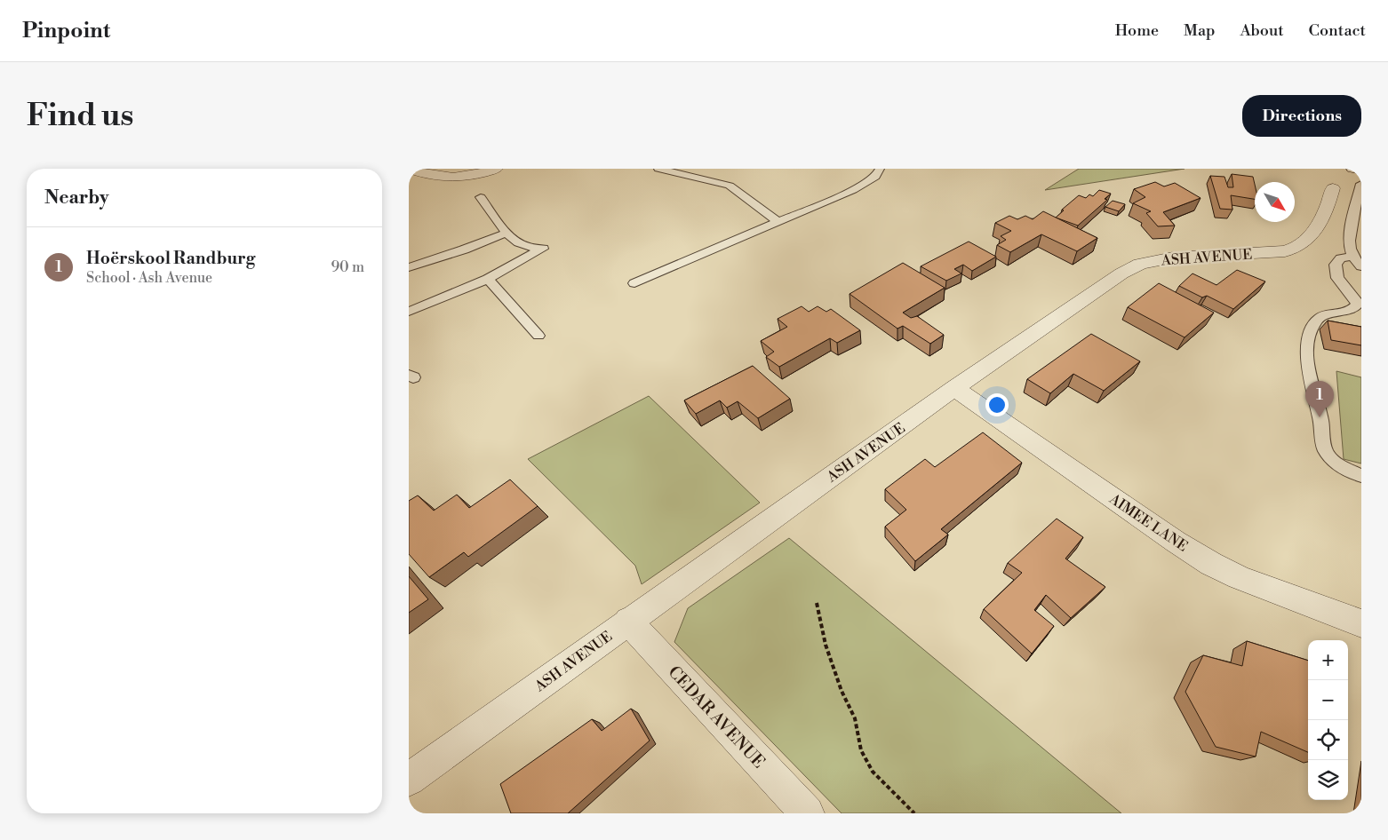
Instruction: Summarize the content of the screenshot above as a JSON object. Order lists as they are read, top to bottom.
{
  "streets": {
    "street": ["ASH AVENUE", "AIMEE LANE", "CEDAR AVENUE"]
  },
  "crossings": [
    ["ASH AVENUE", "AIMEE LANE"],
    ["ASH AVENUE", "CEDAR AVENUE"]
  ],
  "north": "bottom right",
  "page": {
    "header": "Pinpoint",
    "nav": [
      "Home",
      "Map",
      "About",
      "Contact"
    ],
    "buttons": "Directions",
    "title": "Find us",
    "heading": "Nearby",
    "list": [
      {
        "mark": "1",
        "name": "Hoërskool Randburg",
        "note": "School · Ash Avenue",
        "value": "90 m"
      }
    ],
    "pins": "1",
    "map_buttons": ["+", "−"]
  }
}
